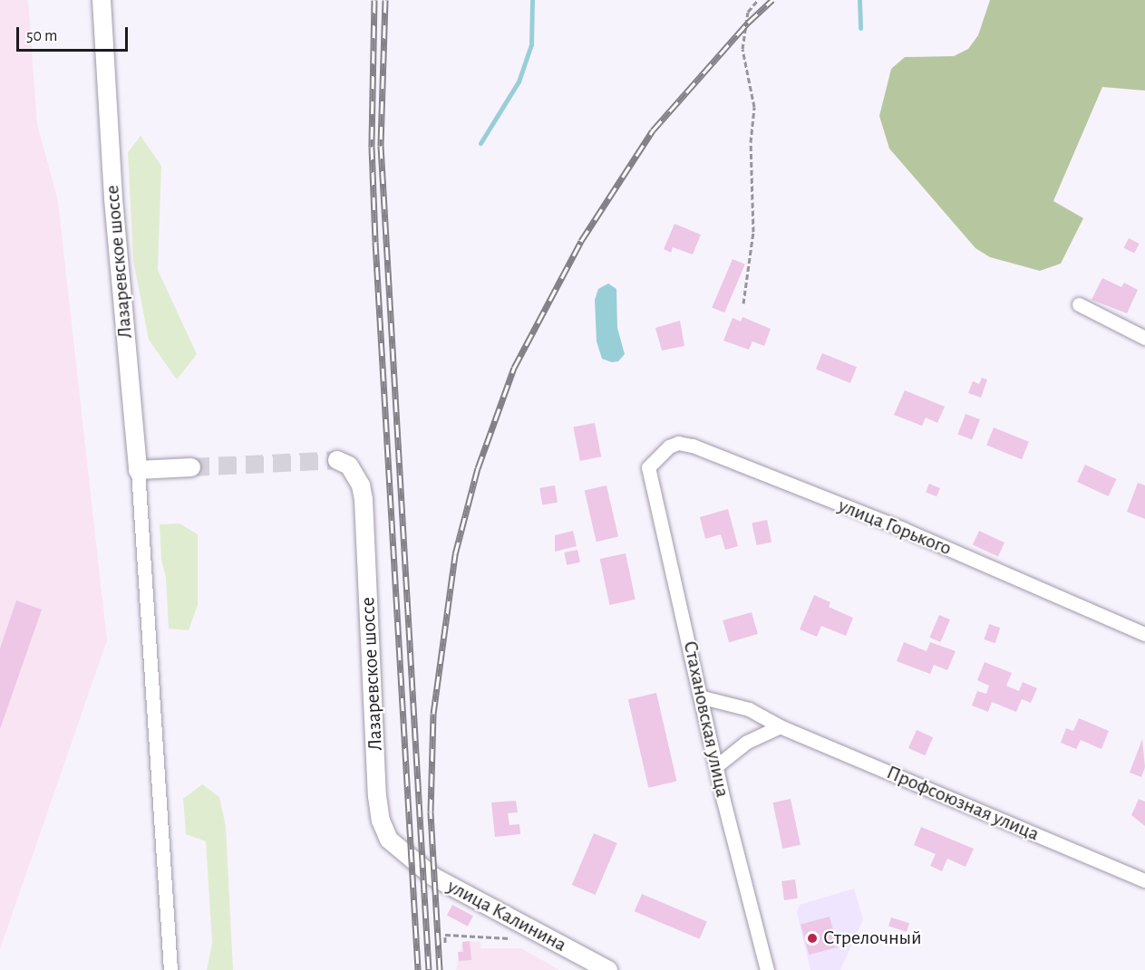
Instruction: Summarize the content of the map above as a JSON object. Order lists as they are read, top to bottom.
{
  "streets": {
    "street": [
      "Лазаревское шоссе",
      "улица Горького",
      "Стахановская улица",
      "Профсоюзная улица",
      "улица Калинина"
    ]
  },
  "crossings": [
    ["Лазаревское шоссе", "улица Калинина"],
    ["улица Горького", "Стахановская улица"],
    ["Стахановская улица", "Профсоюзная улица"]
  ],
  "places": ["Стрелочный"],
  "scale_bar": "50 m"
}
